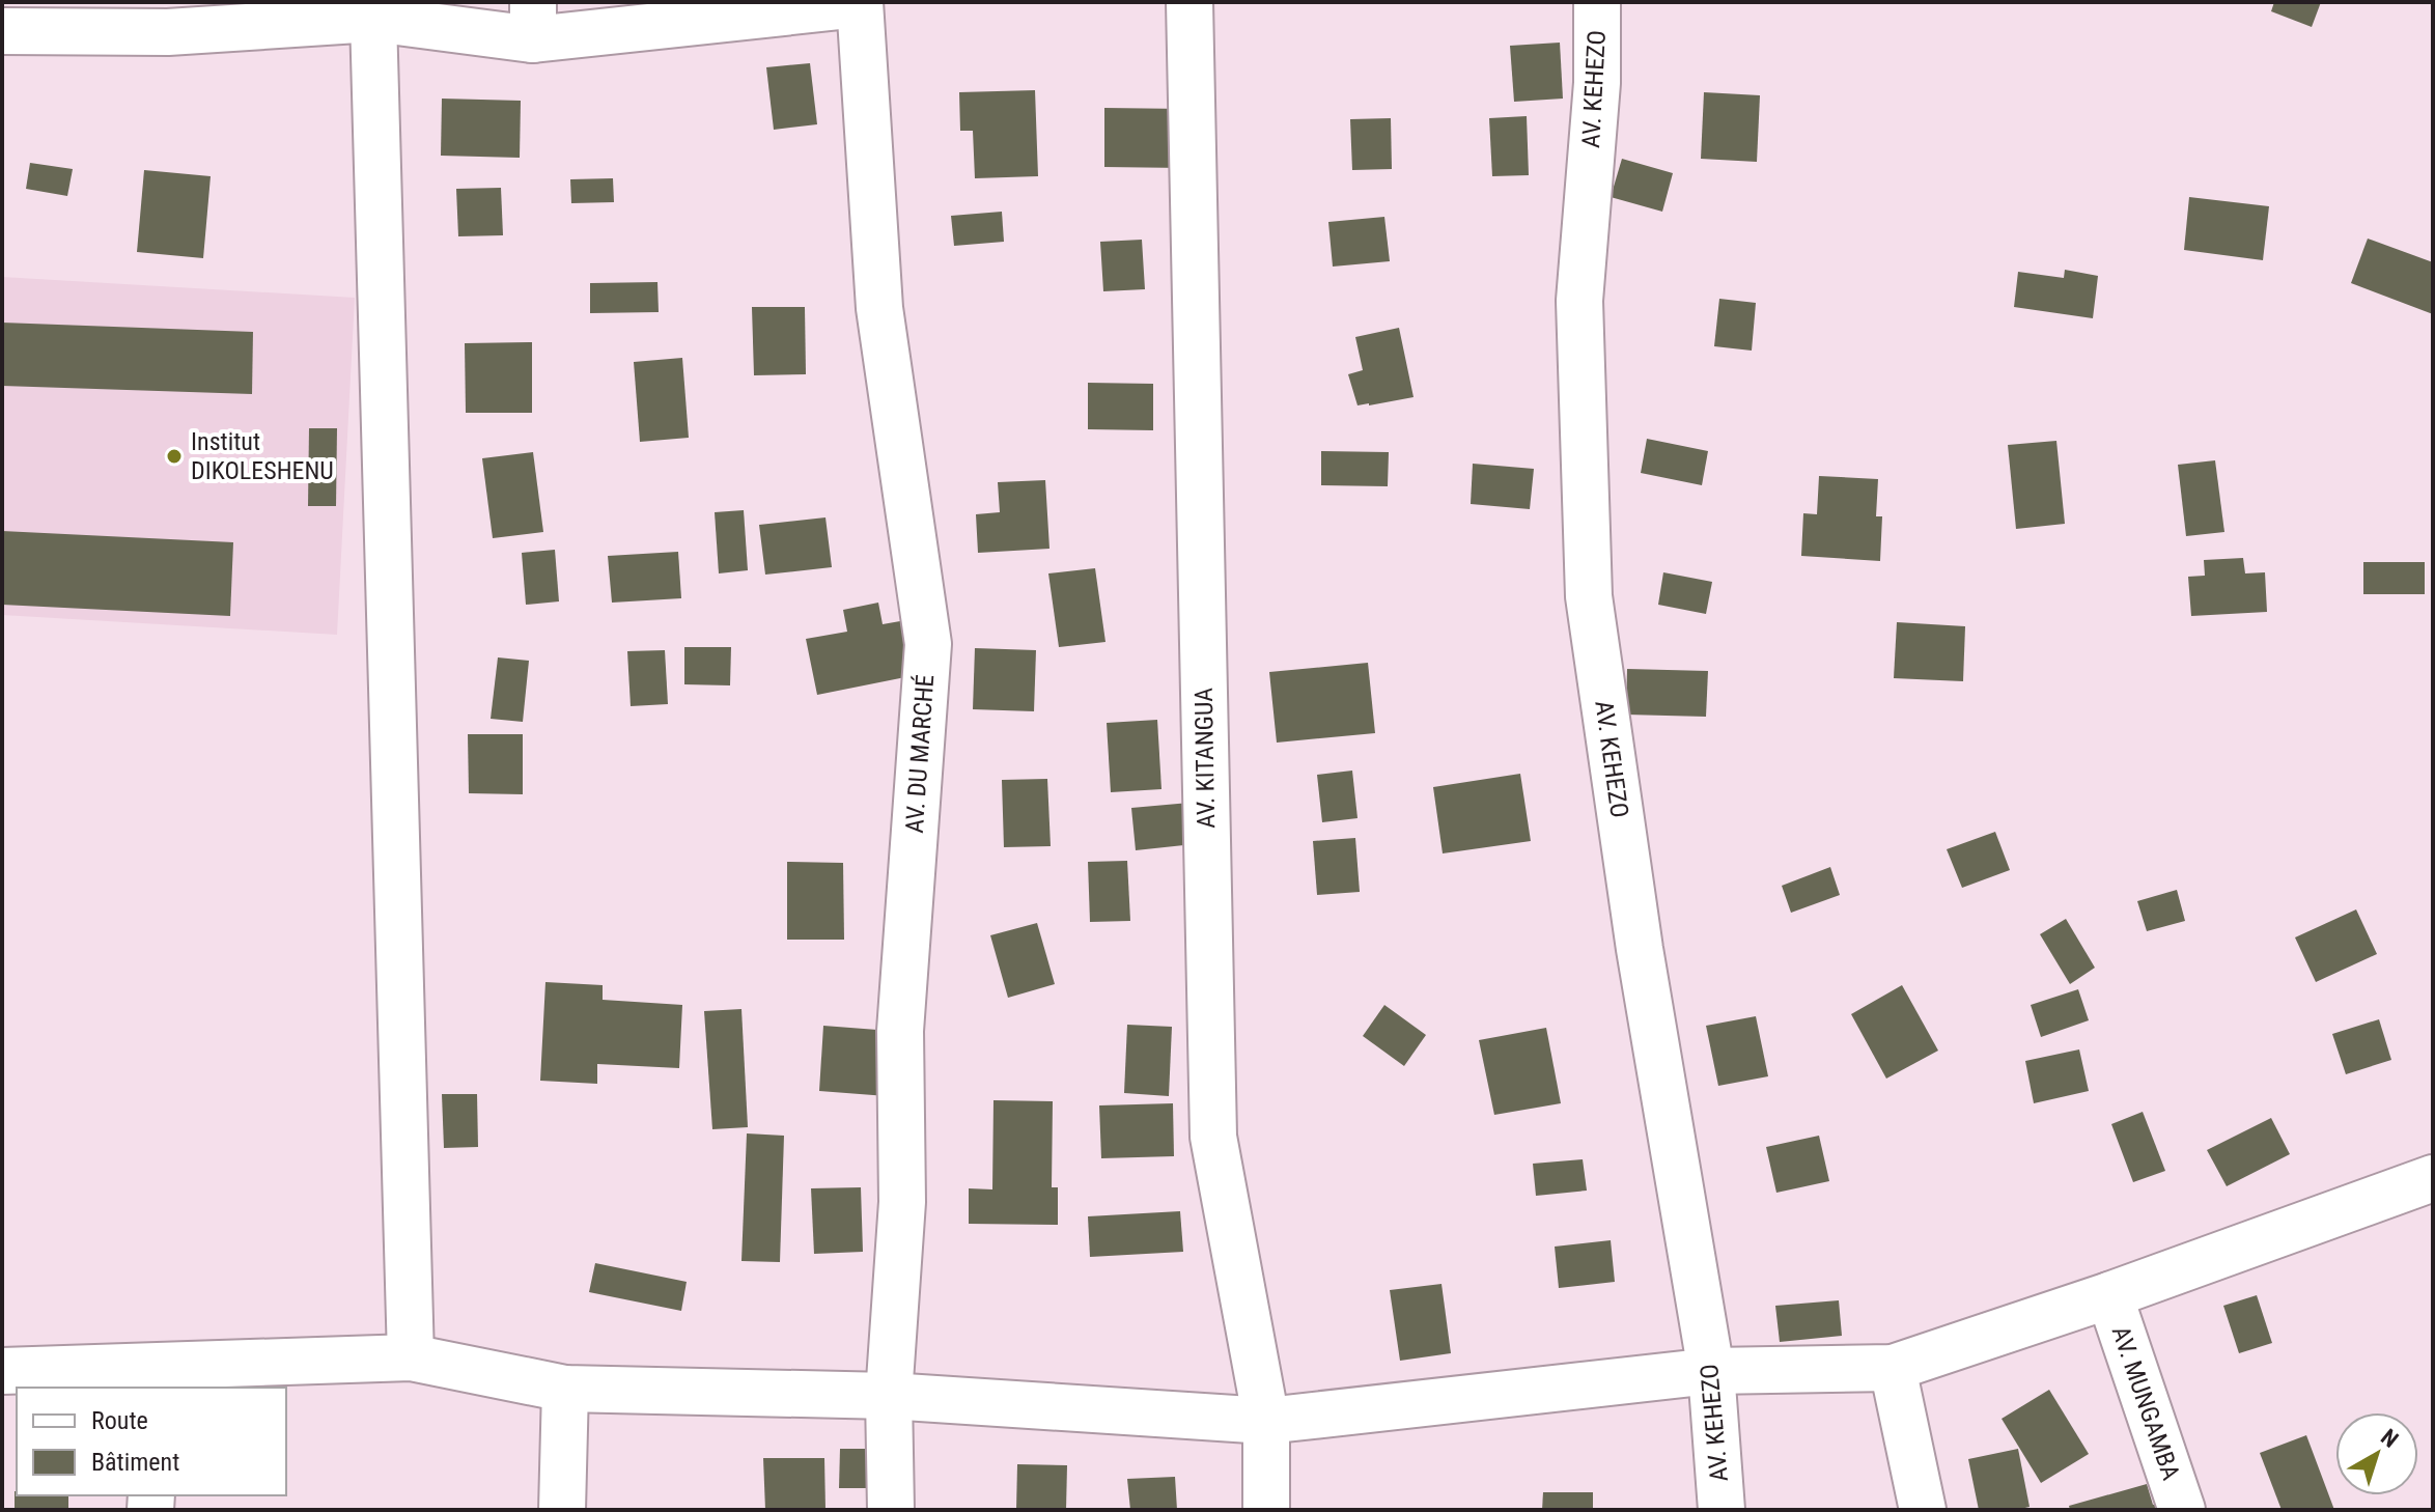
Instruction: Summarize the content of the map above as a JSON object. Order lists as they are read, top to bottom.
{
  "streets": {
    "street": [
      "AV. KEHEZO",
      "AV. DU MARCHÉ",
      "AV. KITANGUA",
      "AV. MUNGAMBA"
    ]
  },
  "places": ["Institut DIKOLESHENU"],
  "legend": ["Route", "Bâtiment"],
  "north": "top right"
}
